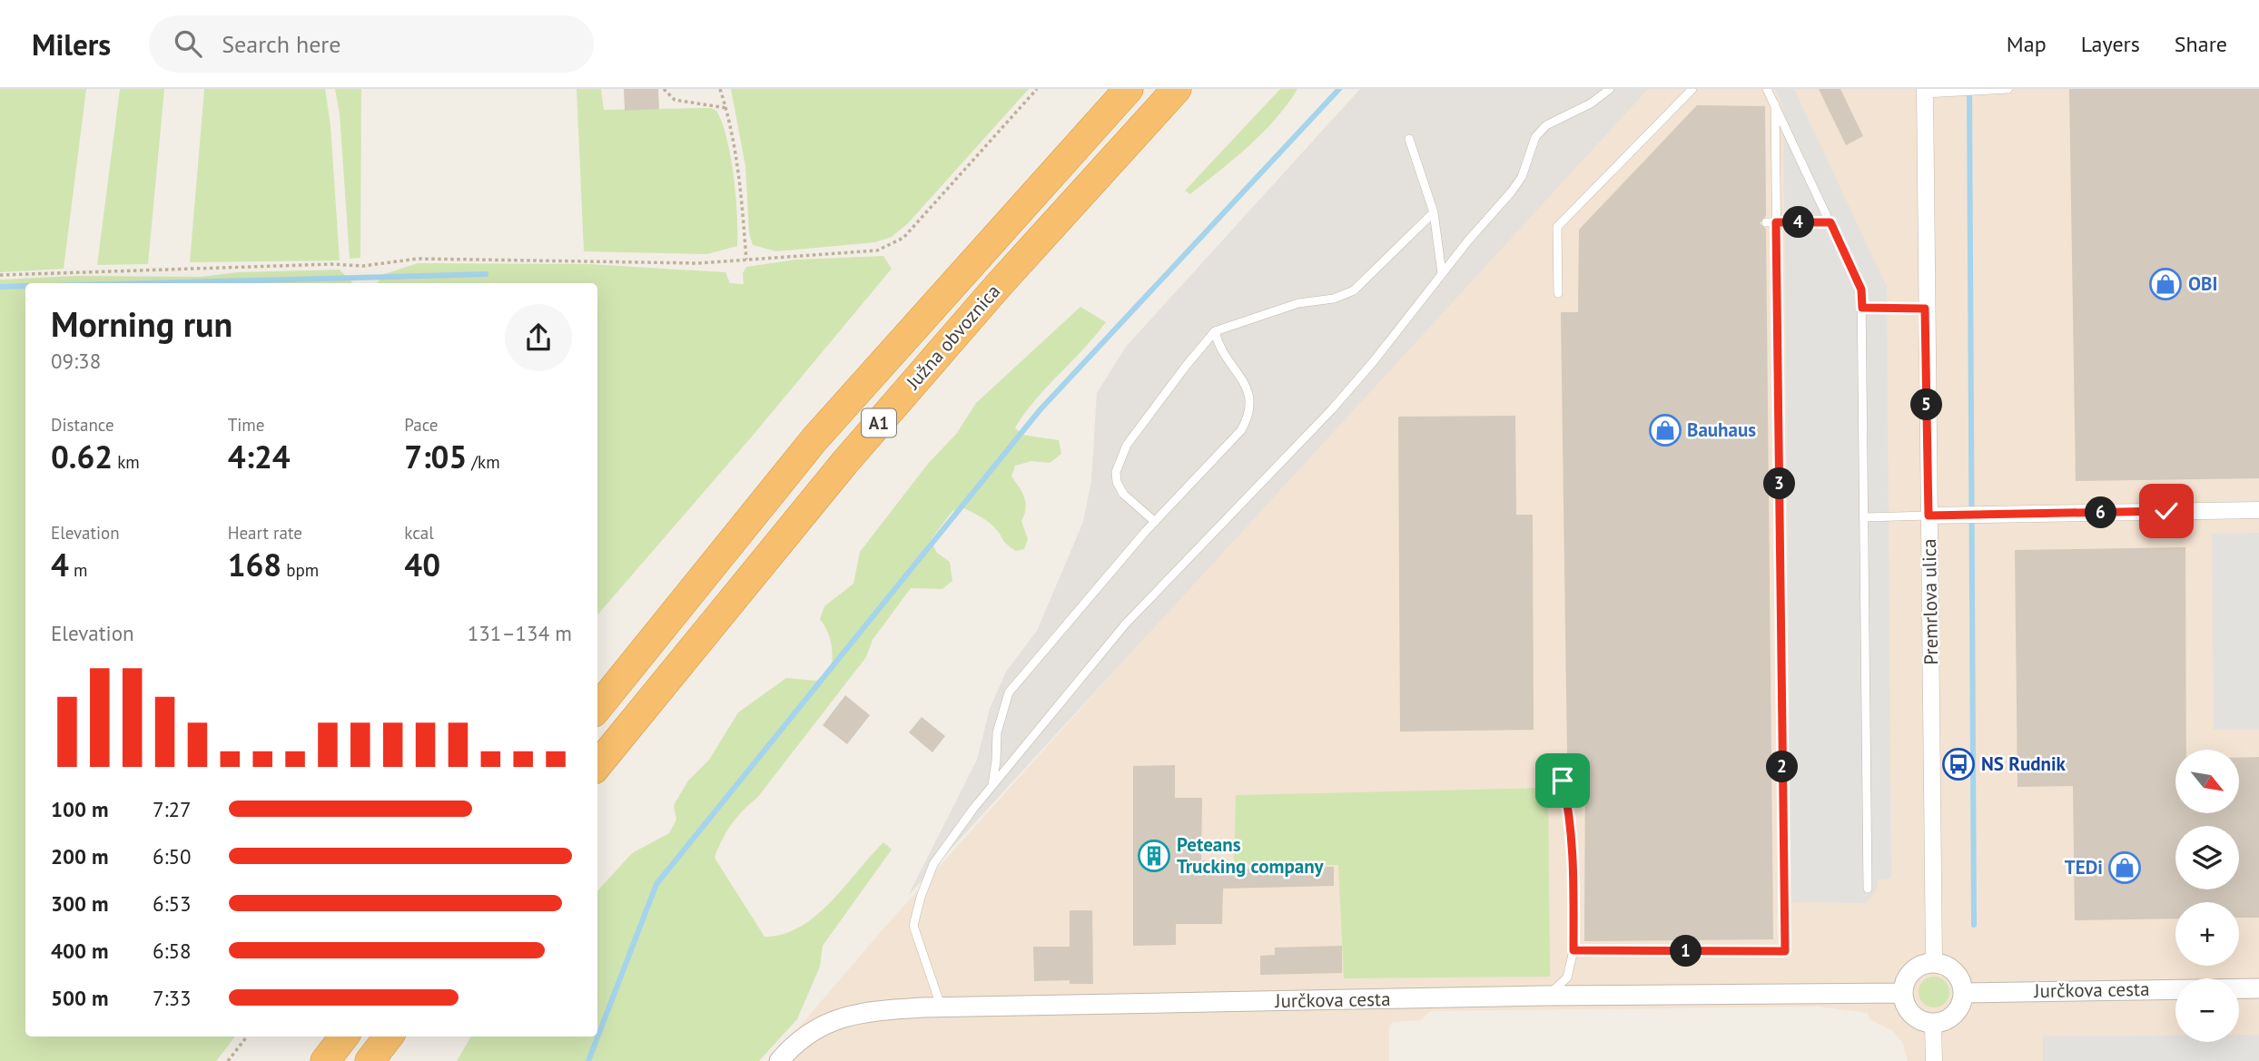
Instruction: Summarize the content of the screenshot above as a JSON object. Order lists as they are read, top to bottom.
{
  "streets": {
    "highway": ["Južna obvoznica", "A1"],
    "street": ["Premrlova ulica", "Jurčkova cesta"]
  },
  "crossings": [
    ["Premrlova ulica", "Jurčkova cesta"]
  ],
  "places": {
    "shop": ["OBI", "Bauhaus", "TEDi"],
    "bus stop": ["NS Rudnik"],
    "building": ["Peteans Trucking company"]
  },
  "north": "bottom right",
  "page": {
    "header": "Milers",
    "search": "Search here",
    "nav": ["Map", "Layers", "Share"],
    "pins": [
      "4",
      "5",
      "3",
      "6",
      "2",
      "1"
    ],
    "heading": ["Morning run", "09:38"],
    "stats": [
      ["Distance", "0.62 km"],
      ["Time", "4:24"],
      ["Pace", "7:05 /km"],
      ["Elevation", "4 m"],
      ["Heart rate", "168 bpm"],
      ["kcal", "40"]
    ],
    "chart": ["Elevation", "131–134 m"],
    "map_buttons": ["+", "−"],
    "list": [
      {
        "name": "100 m",
        "note": "7:27"
      },
      {
        "name": "200 m",
        "note": "6:50"
      },
      {
        "name": "300 m",
        "note": "6:53"
      },
      {
        "name": "400 m",
        "note": "6:58"
      },
      {
        "name": "500 m",
        "note": "7:33"
      }
    ]
  }
}
